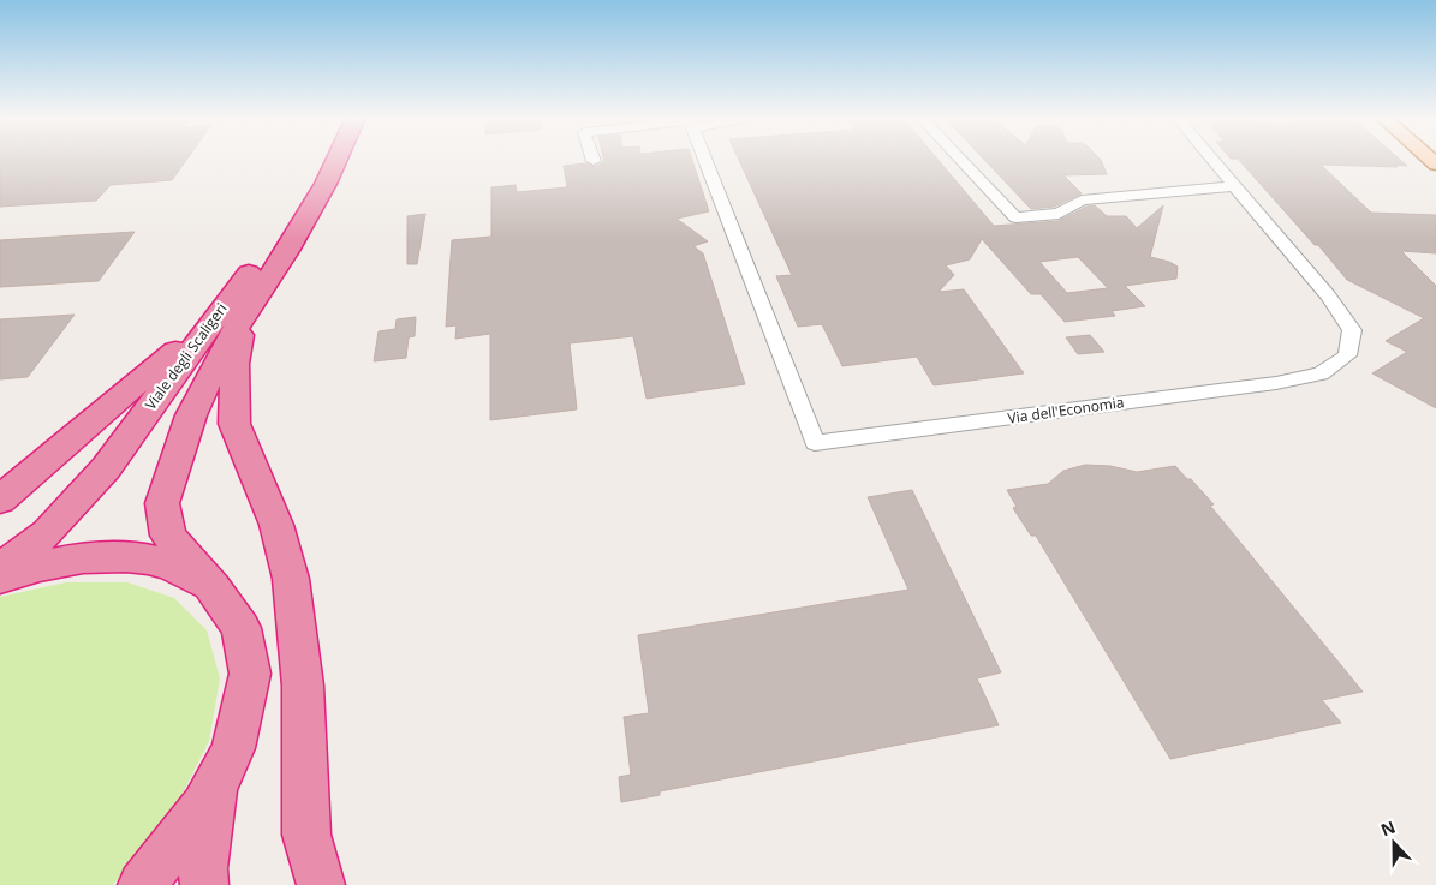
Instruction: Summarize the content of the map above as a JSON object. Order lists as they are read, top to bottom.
{
  "streets": {
    "highway": ["Viale degli Scaligeri"],
    "street": ["Via dell'Economia"]
  },
  "north": "top"
}
